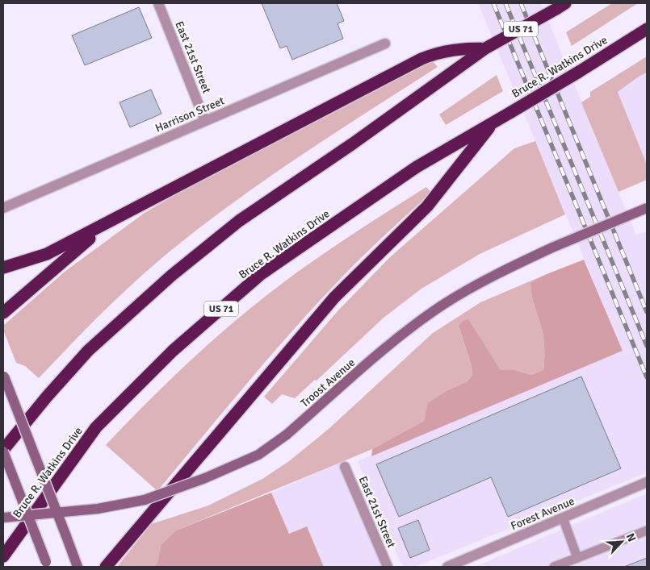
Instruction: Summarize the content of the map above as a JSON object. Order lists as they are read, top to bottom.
{
  "streets": {
    "highway": ["US 71", "Bruce R. Watkins Drive"],
    "main road": ["Troost Avenue"],
    "street": ["East 21st Street", "Harrison Street", "Forest Avenue"]
  },
  "crossings": [
    ["East 21st Street", "Harrison Street"]
  ],
  "north": "top right"
}
